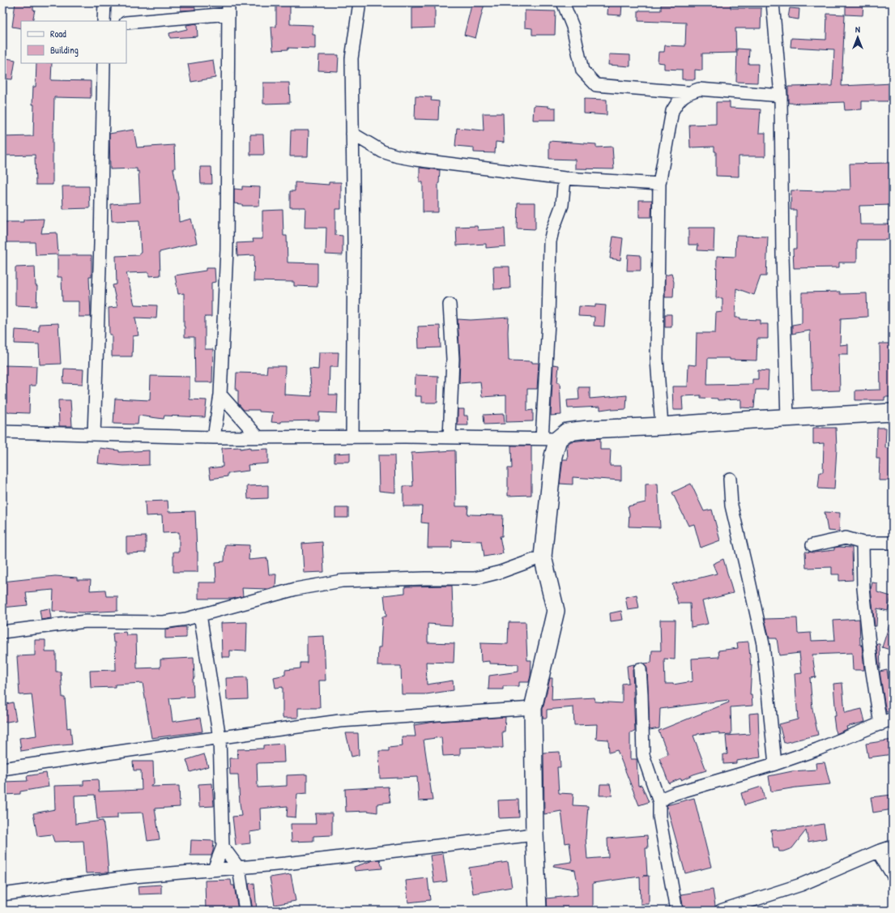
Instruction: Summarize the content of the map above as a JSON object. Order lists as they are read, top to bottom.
{
  "legend": ["Road", "Building"],
  "north": "top"
}
